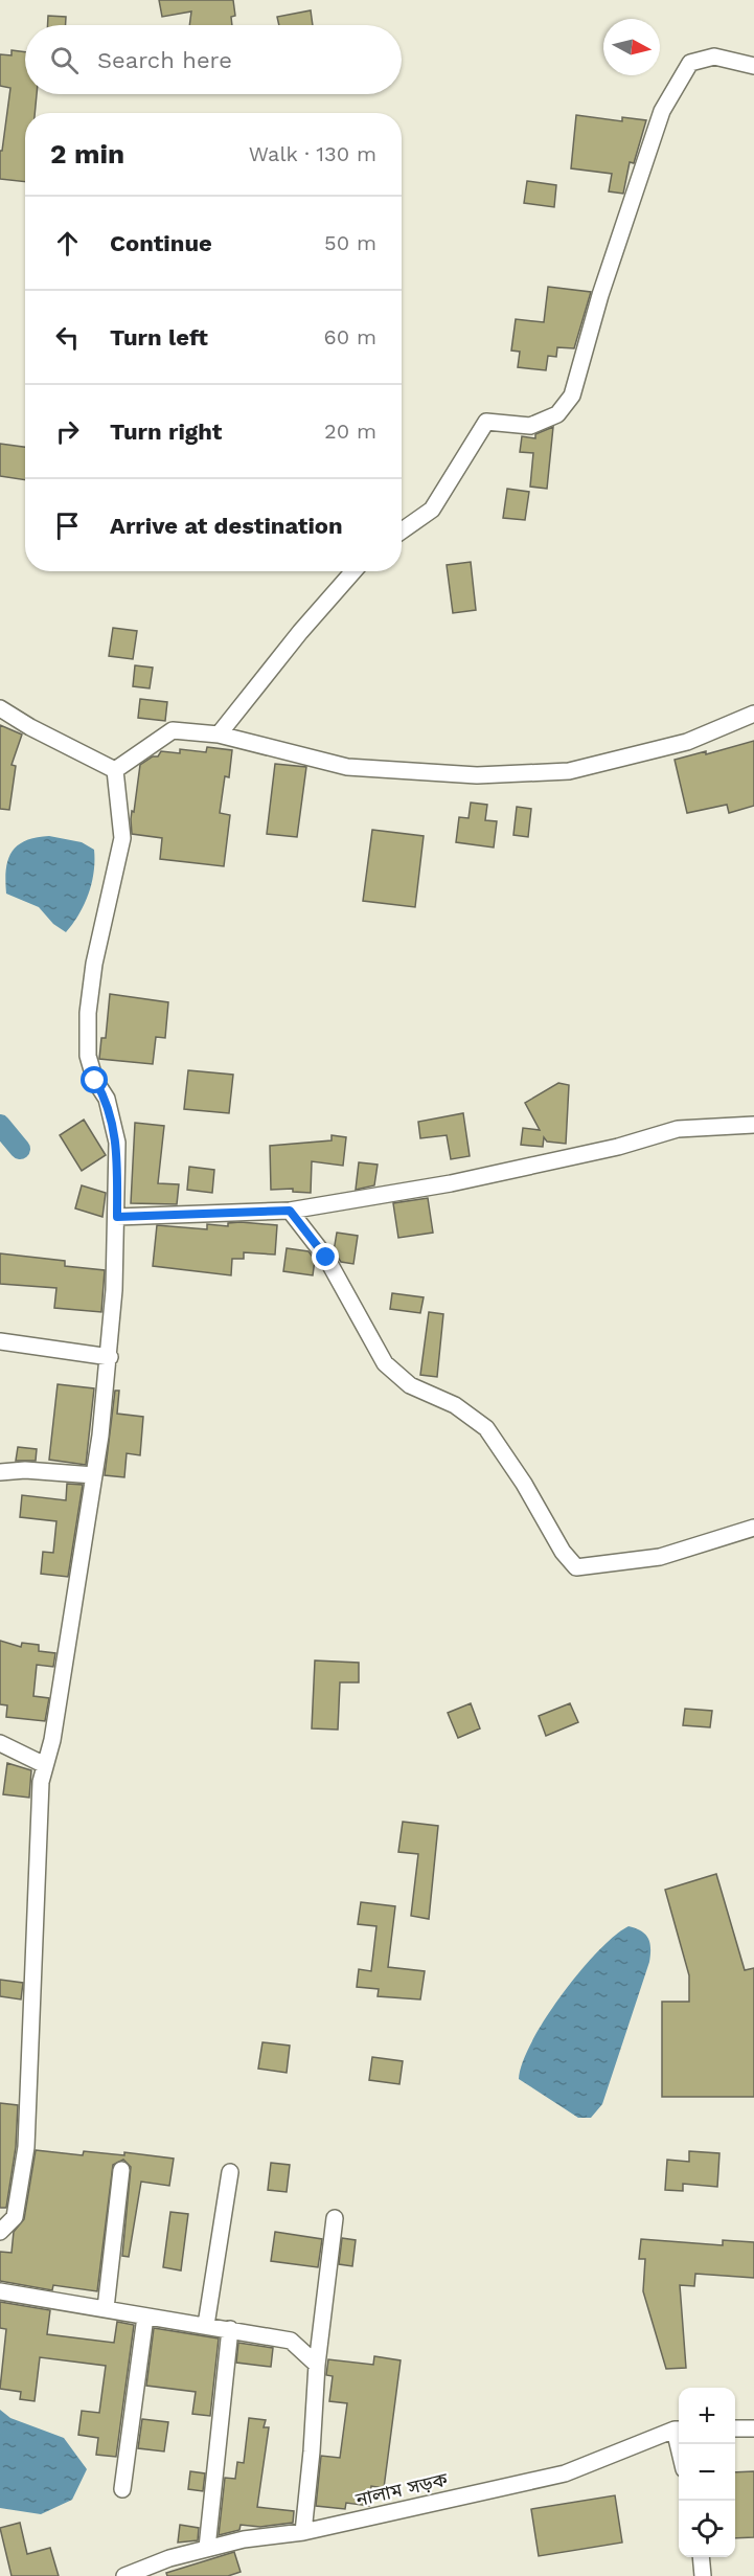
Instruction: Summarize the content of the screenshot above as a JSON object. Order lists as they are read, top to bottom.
{
  "streets": {
    "street": ["নালাম সড়ক"]
  },
  "north": "right",
  "page": {
    "search": "Search here",
    "heading": ["2 min", "Walk · 130 m"],
    "list": [
      ["Continue", "50 m"],
      ["Turn left", "60 m"],
      ["Turn right", "20 m"],
      "Arrive at destination"
    ],
    "map_buttons": ["+", "−"]
  }
}
